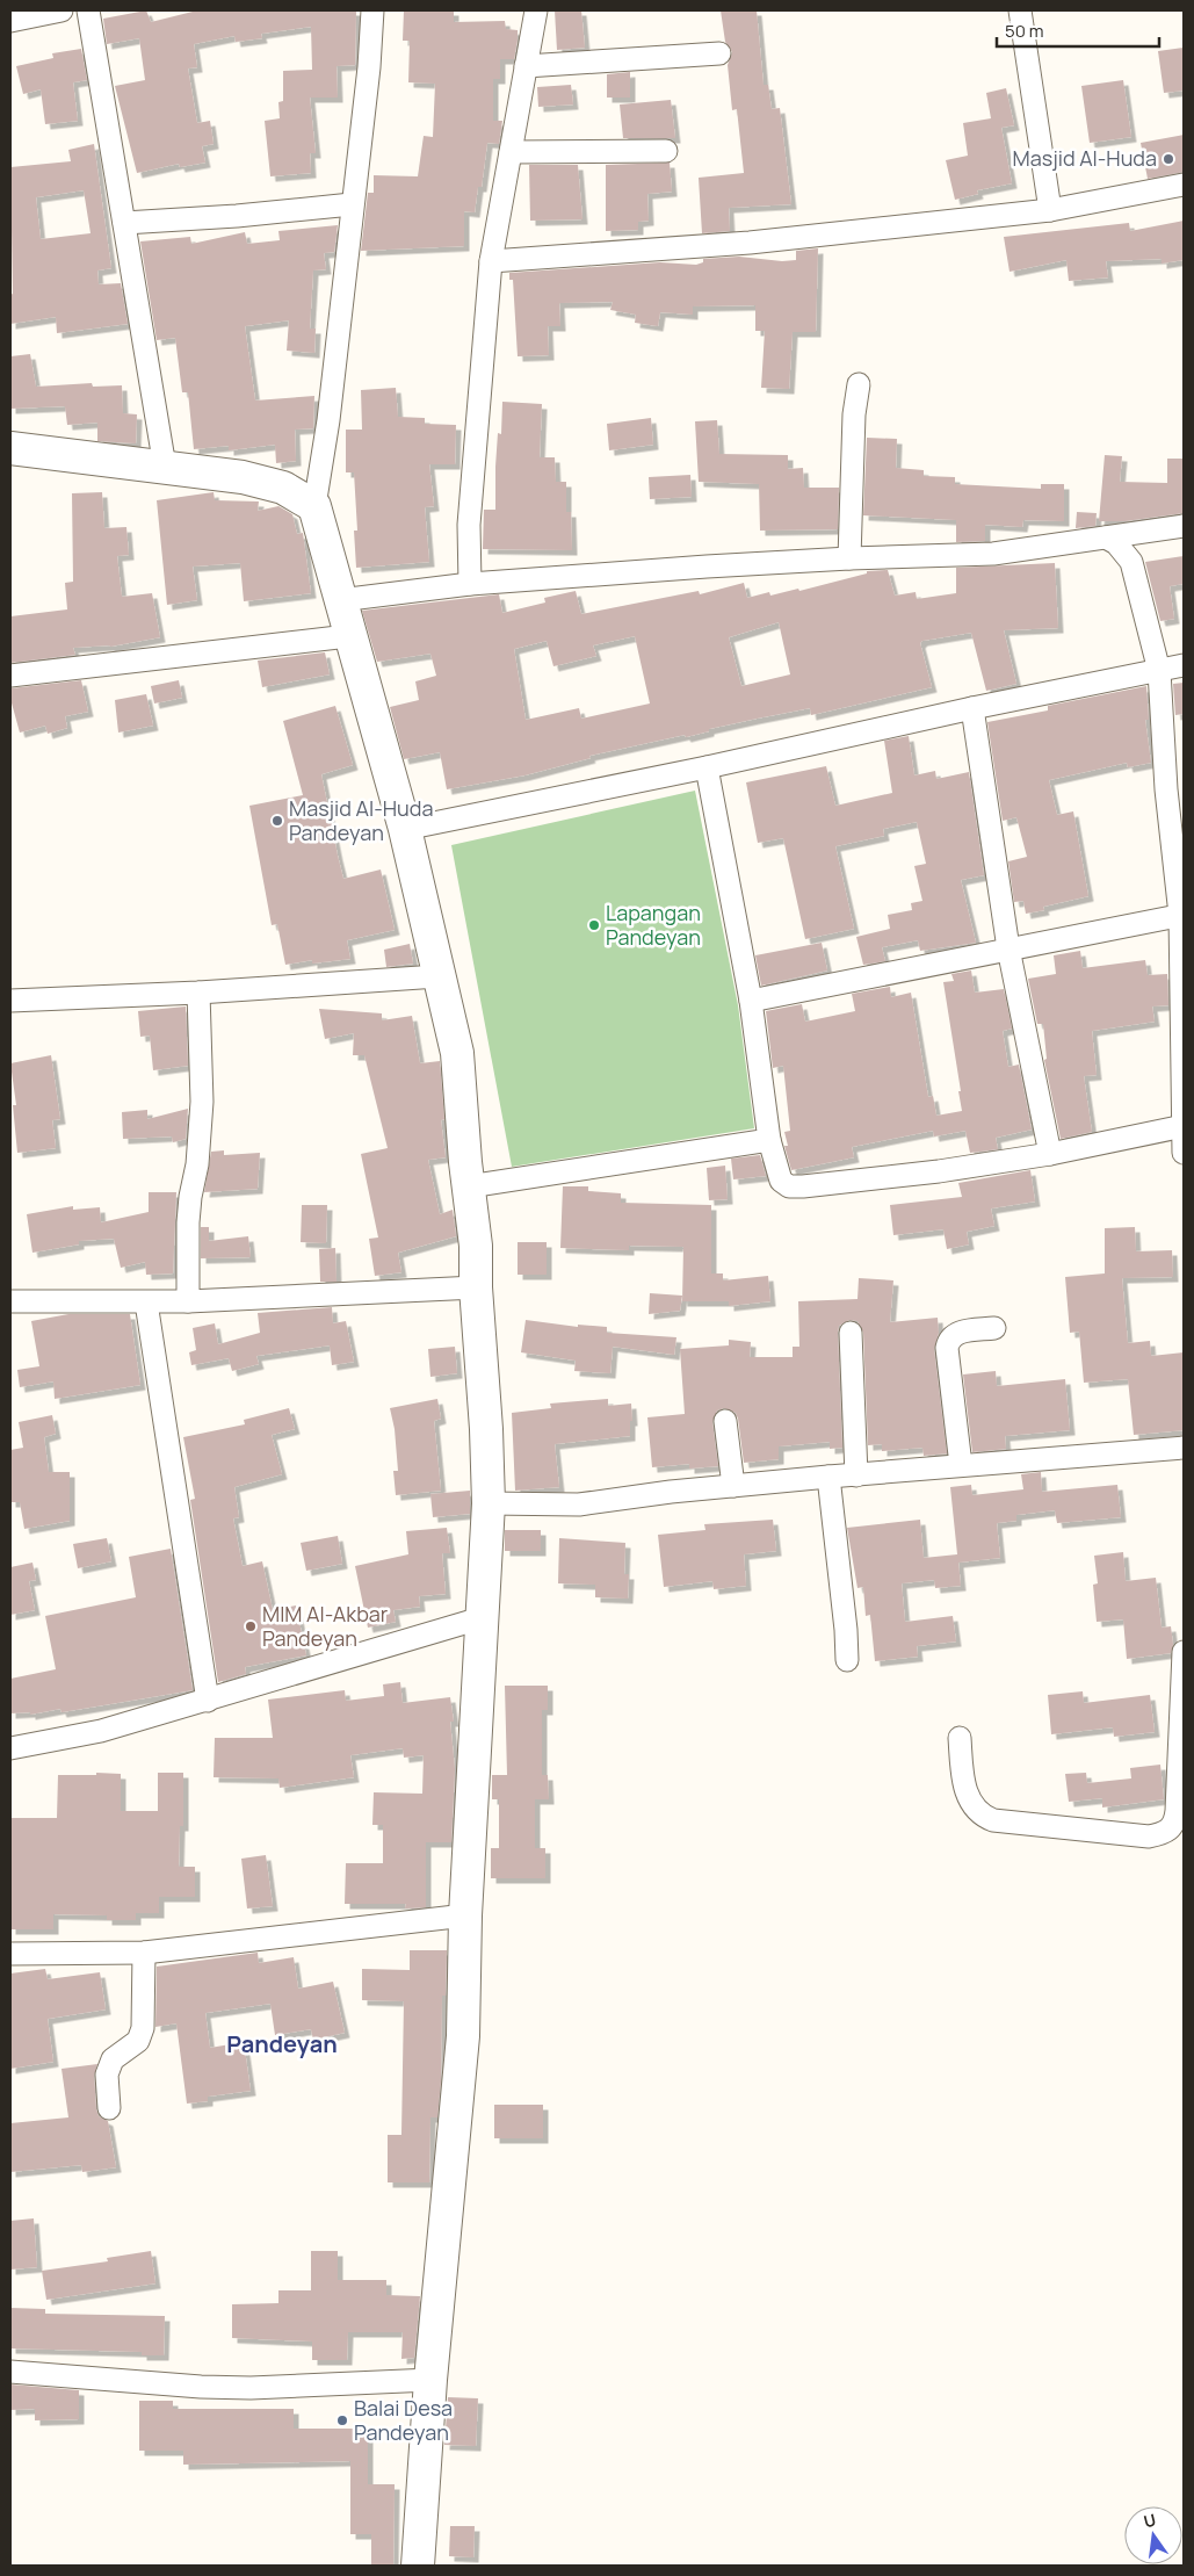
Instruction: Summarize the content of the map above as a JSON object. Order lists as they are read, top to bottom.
{
  "districts": ["Pandeyan"],
  "places": [
    "Masjid Al-Huda",
    "Masjid Al-Huda Pandeyan",
    "Lapangan Pandeyan",
    "MIM Al-Akbar Pandeyan",
    "Balai Desa Pandeyan"
  ],
  "scale_bar": "50 m",
  "north": "top"
}
